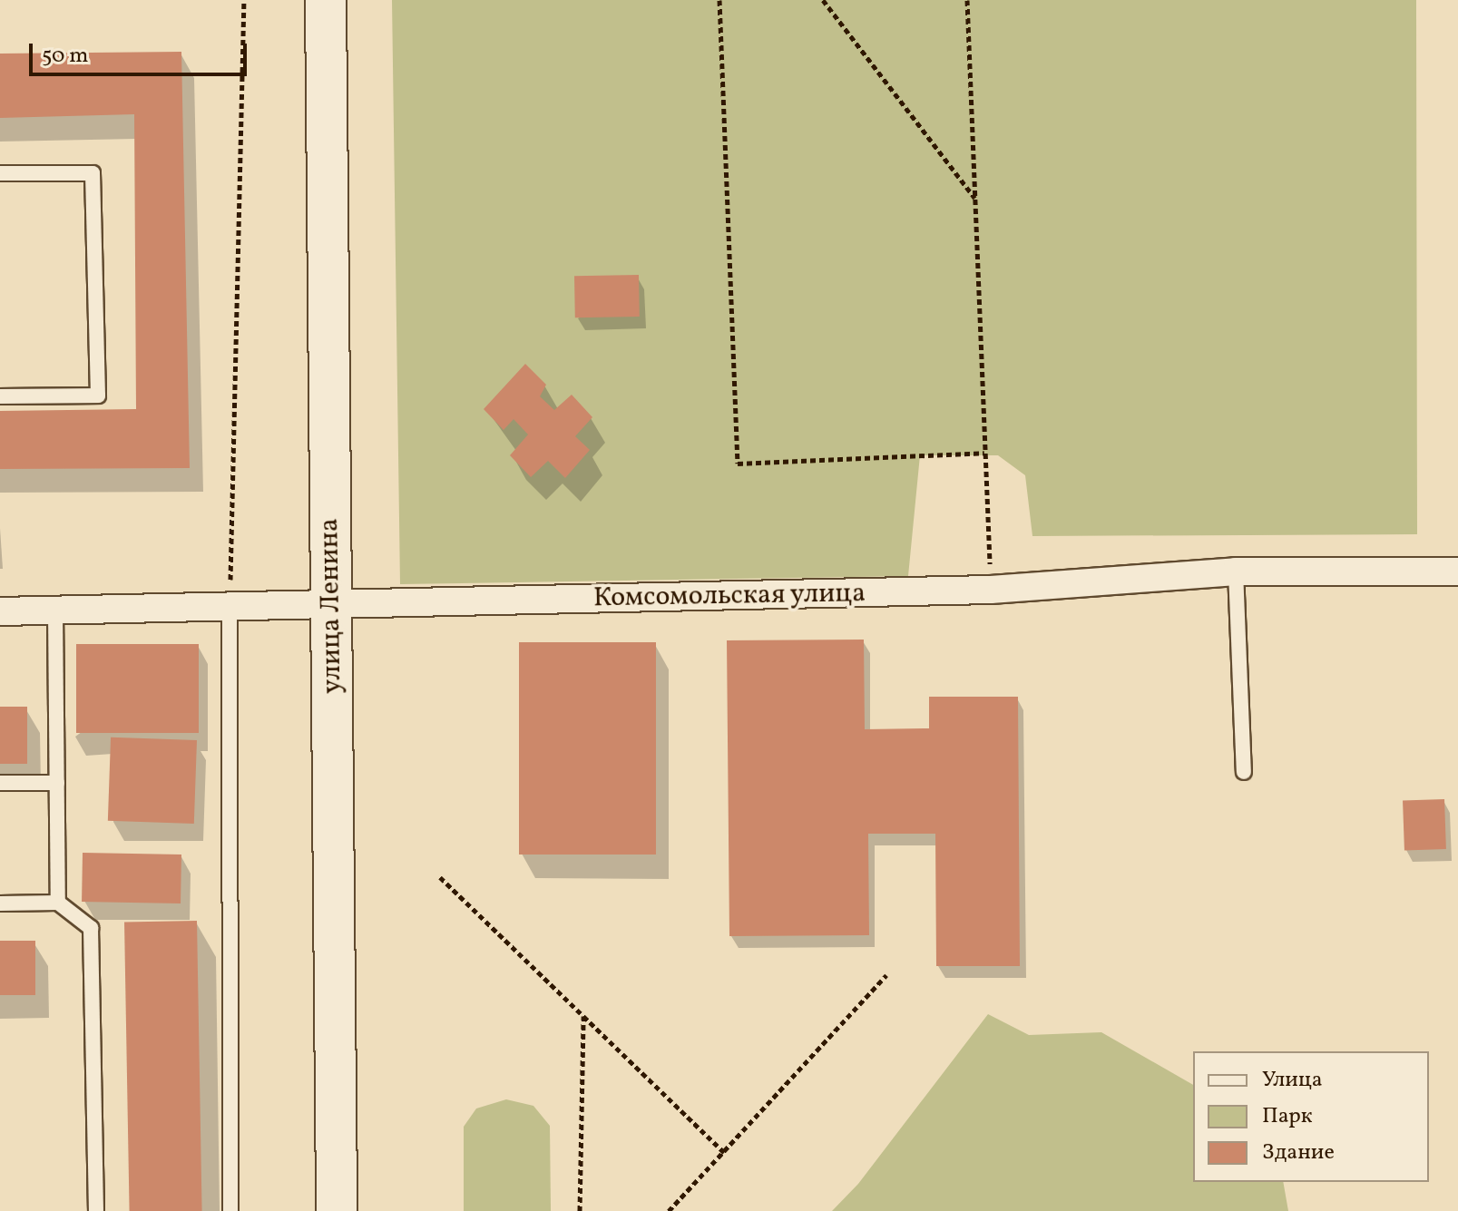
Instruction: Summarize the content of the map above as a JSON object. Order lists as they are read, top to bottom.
{
  "streets": {
    "street": ["Комсомольская улица", "улица Ленина"]
  },
  "crossings": [
    ["Комсомольская улица", "улица Ленина"]
  ],
  "legend": ["Улица", "Парк", "Здание"],
  "scale_bar": "50 m"
}
